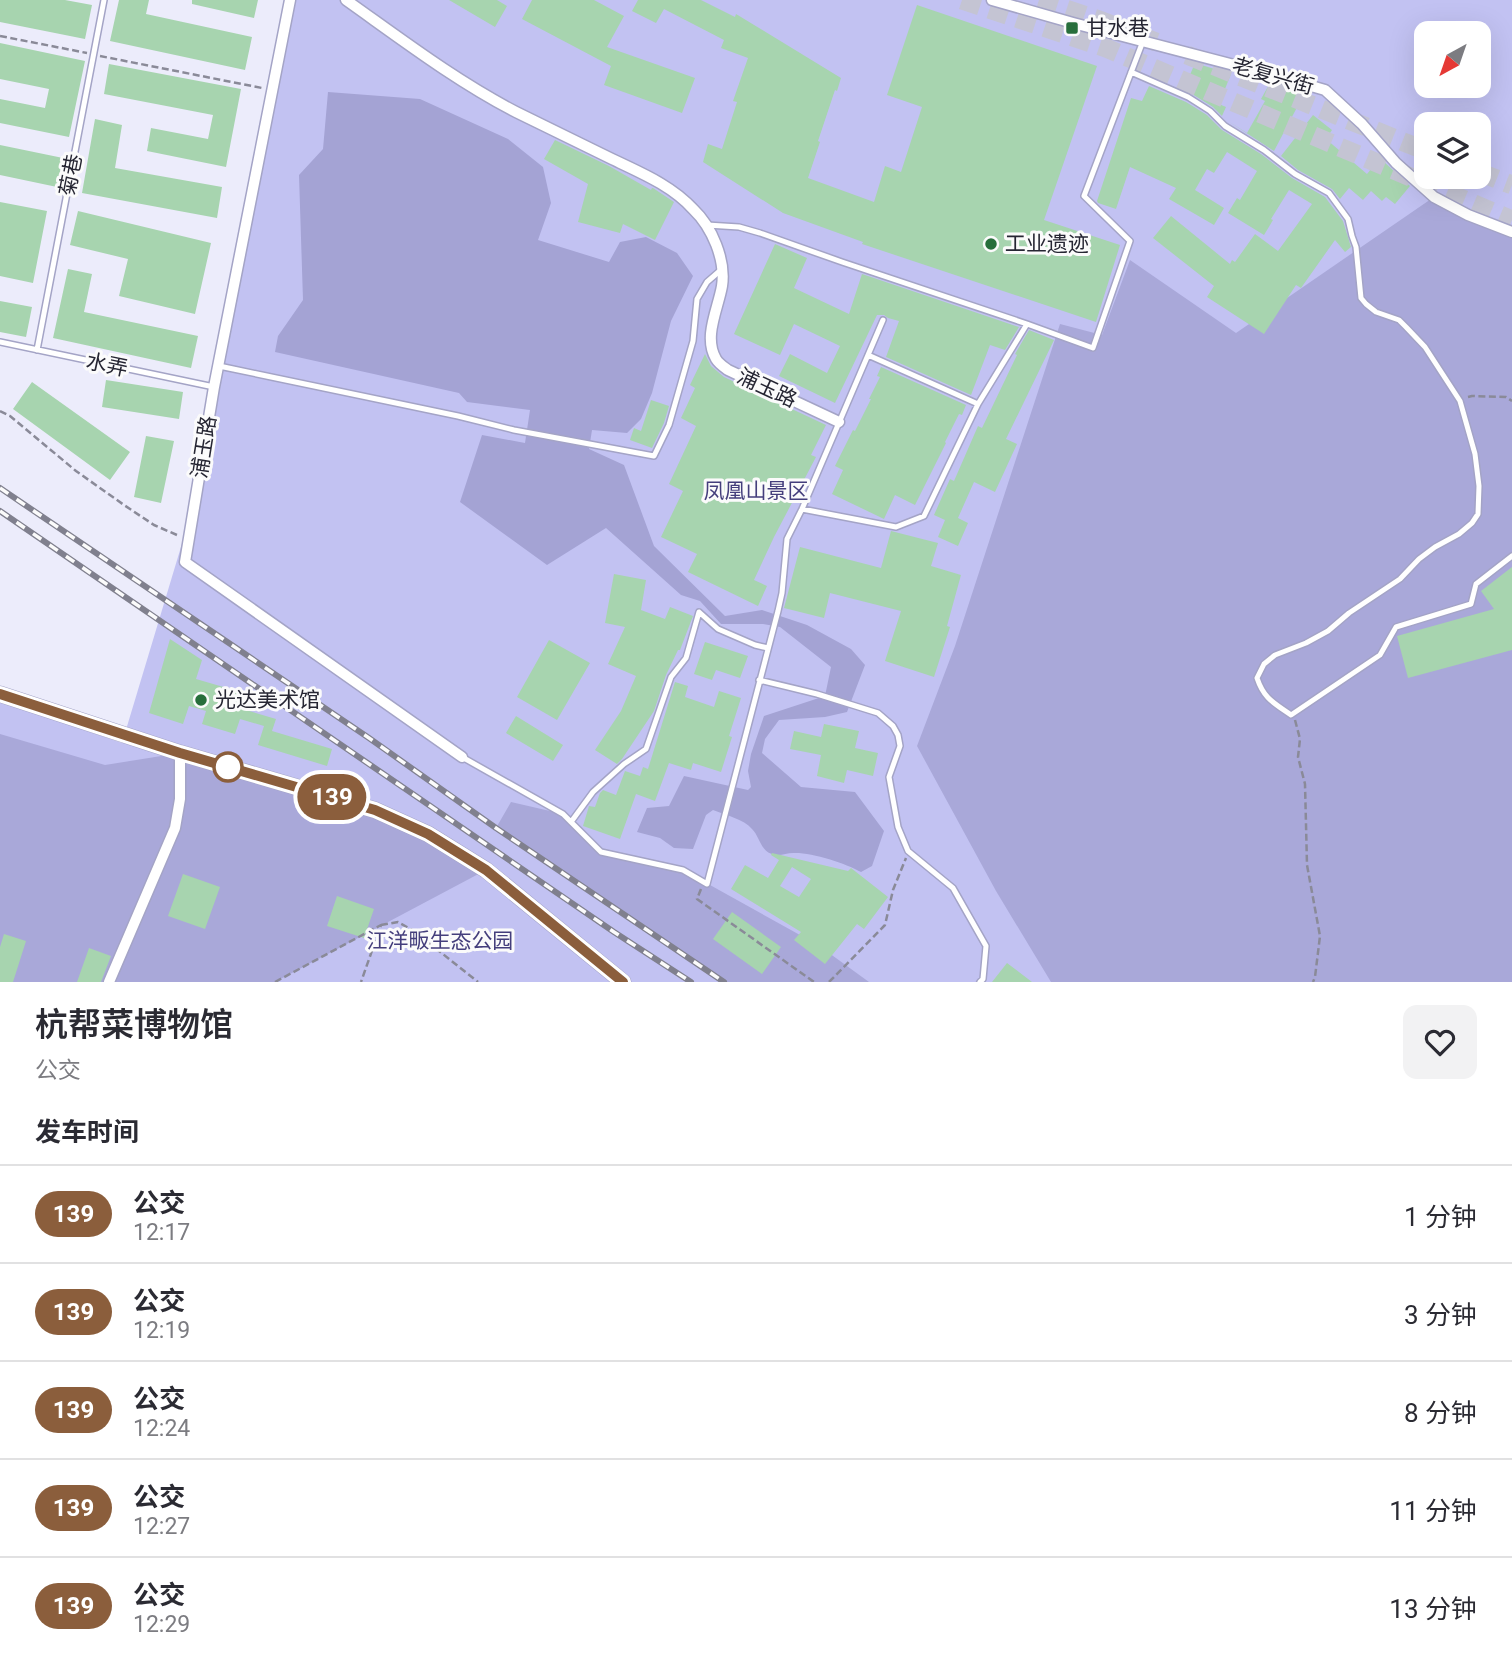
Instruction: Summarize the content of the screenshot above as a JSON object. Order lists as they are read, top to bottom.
{
  "streets": {
    "street": ["老复兴街", "浦玉路"],
    "lane": ["菊巷", "水弄"]
  },
  "crossings": [
    ["菊巷", "水弄"],
    ["水弄", "浦玉路"]
  ],
  "parks": ["凤凰山景区", "江洋畈生态公园"],
  "places": {
    "transit": ["甘水巷"],
    "other": ["工业遗迹", "光达美术馆"]
  },
  "lines": ["bus line 139"],
  "north": "bottom left",
  "page": {
    "on_map": "139",
    "heading": [
      ["杭帮菜博物馆", "公交"],
      "发车时间"
    ],
    "list": [
      {
        "mark": "139",
        "name": "公交",
        "note": "12:17",
        "value": "1 分钟"
      },
      {
        "mark": "139",
        "name": "公交",
        "note": "12:19",
        "value": "3 分钟"
      },
      {
        "mark": "139",
        "name": "公交",
        "note": "12:24",
        "value": "8 分钟"
      },
      {
        "mark": "139",
        "name": "公交",
        "note": "12:27",
        "value": "11 分钟"
      },
      {
        "mark": "139",
        "name": "公交",
        "note": "12:29",
        "value": "13 分钟"
      }
    ]
  }
}
